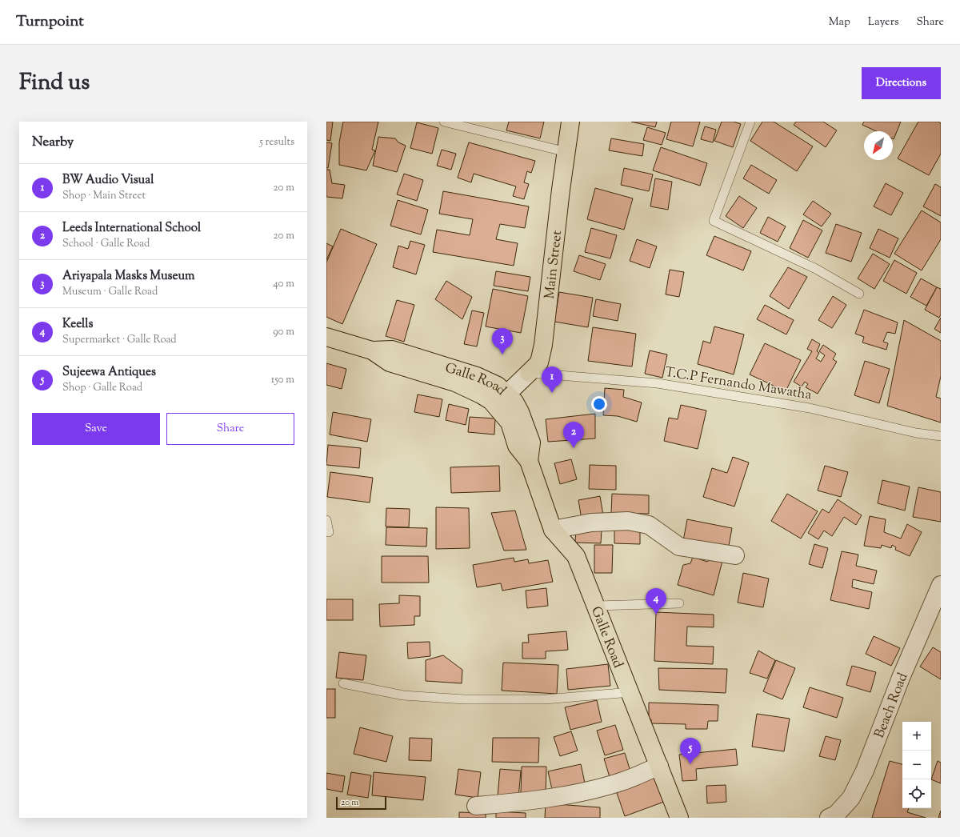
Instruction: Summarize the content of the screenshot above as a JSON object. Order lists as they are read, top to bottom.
{
  "streets": {
    "main road": ["Main Street", "Galle Road"],
    "street": ["Beach Road"],
    "lane": ["T.C.P Fernando Mawatha"]
  },
  "crossings": [
    ["Main Street", "Galle Road"],
    ["Main Street", "T.C.P Fernando Mawatha"]
  ],
  "scale_bar": "20 m",
  "north": "bottom left",
  "page": {
    "header": "Turnpoint",
    "nav": ["Map", "Layers", "Share"],
    "title": "Find us",
    "buttons": [
      "Directions",
      ["Save", "Share"]
    ],
    "heading": ["Nearby", "5 results"],
    "list": [
      {
        "mark": "1",
        "name": "BW Audio Visual",
        "note": "Shop · Main Street",
        "value": "20 m"
      },
      {
        "mark": "2",
        "name": "Leeds International School",
        "note": "School · Galle Road",
        "value": "20 m"
      },
      {
        "mark": "3",
        "name": "Ariyapala Masks Museum",
        "note": "Museum · Galle Road",
        "value": "40 m"
      },
      {
        "mark": "4",
        "name": "Keells",
        "note": "Supermarket · Galle Road",
        "value": "90 m"
      },
      {
        "mark": "5",
        "name": "Sujeewa Antiques",
        "note": "Shop · Galle Road",
        "value": "150 m"
      }
    ],
    "pins": [
      "3",
      "1",
      "2",
      "4",
      "5"
    ],
    "map_buttons": ["+", "−"],
    "scale": "20 m"
  }
}
